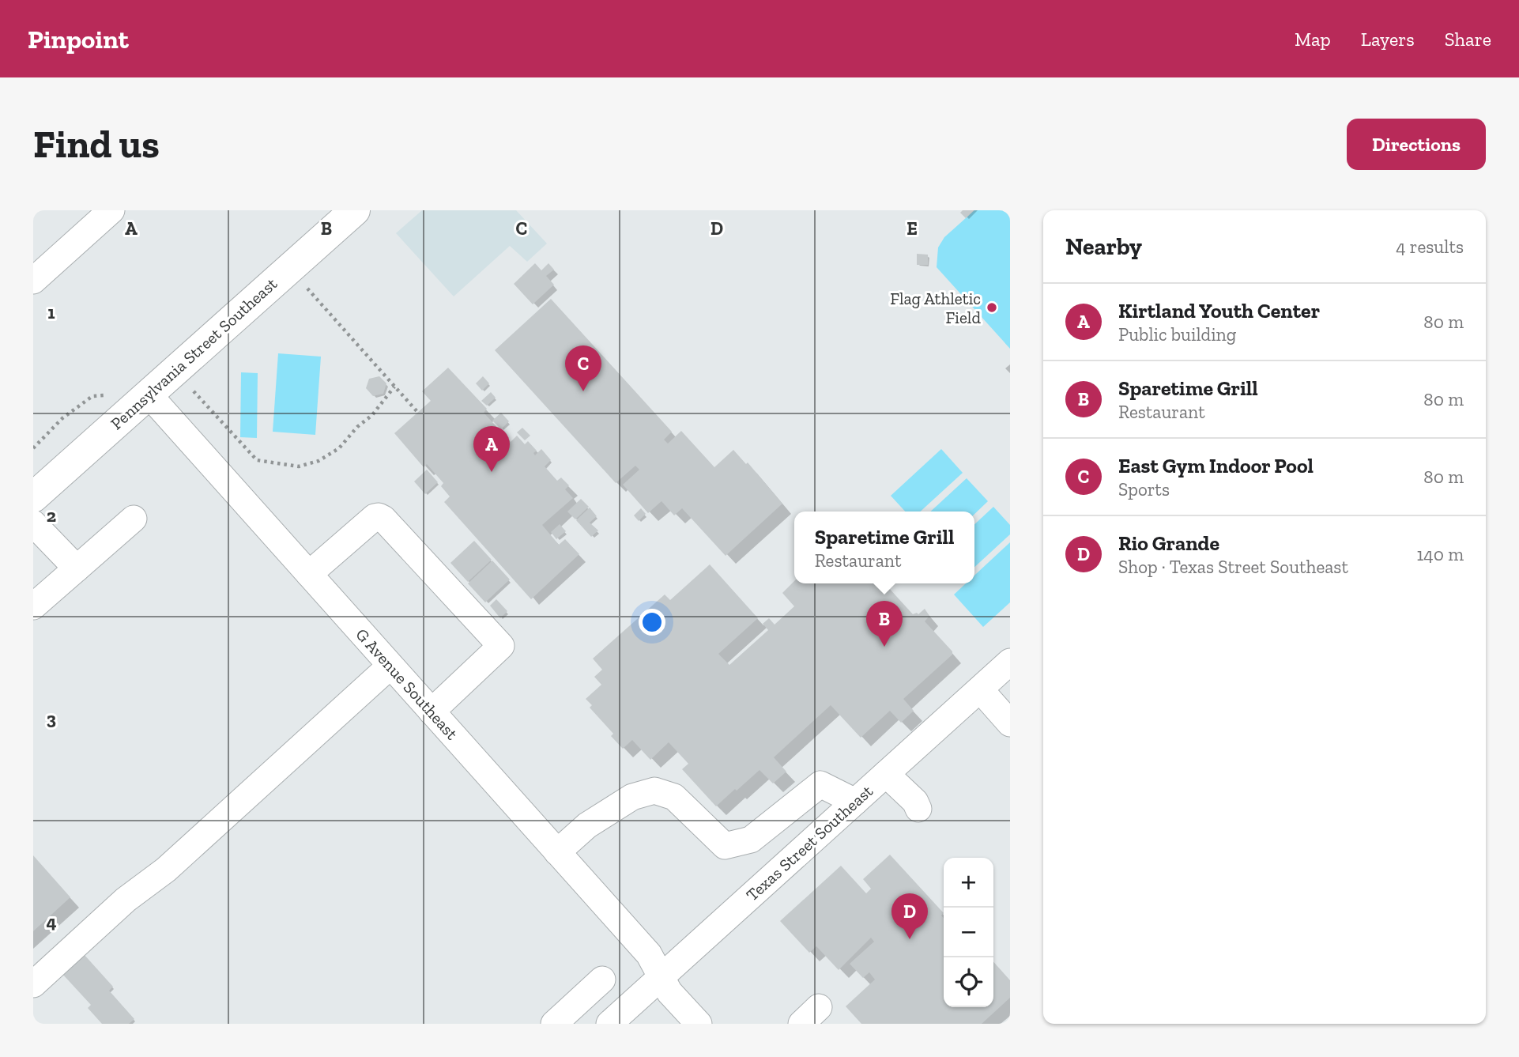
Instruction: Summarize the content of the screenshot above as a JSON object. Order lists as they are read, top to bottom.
{
  "streets": {
    "main road": ["Pennsylvania Street Southeast"],
    "street": ["G Avenue Southeast", "Texas Street Southeast"]
  },
  "crossings": [
    ["Pennsylvania Street Southeast", "G Avenue Southeast"],
    ["G Avenue Southeast", "Texas Street Southeast"]
  ],
  "places": ["Flag Athletic Field"],
  "page": {
    "header": "Pinpoint",
    "nav": ["Map", "Layers", "Share"],
    "buttons": "Directions",
    "title": "Find us",
    "heading": ["Nearby", "4 results"],
    "list": [
      {
        "mark": "A",
        "name": "Kirtland Youth Center",
        "note": "Public building",
        "value": "80 m"
      },
      {
        "mark": "B",
        "name": "Sparetime Grill",
        "note": "Restaurant",
        "value": "80 m"
      },
      {
        "mark": "C",
        "name": "East Gym Indoor Pool",
        "note": "Sports",
        "value": "80 m"
      },
      {
        "mark": "D",
        "name": "Rio Grande",
        "note": "Shop · Texas Street Southeast",
        "value": "140 m"
      }
    ],
    "pins": [
      "C",
      "A",
      "B",
      "D"
    ],
    "popup": ["Sparetime Grill", "Restaurant"],
    "map_buttons": ["+", "−"]
  },
  "grid": {
    "columns": [
      "A",
      "B",
      "C",
      "D",
      "E"
    ],
    "rows": [
      "1",
      "2",
      "3",
      "4"
    ]
  }
}
